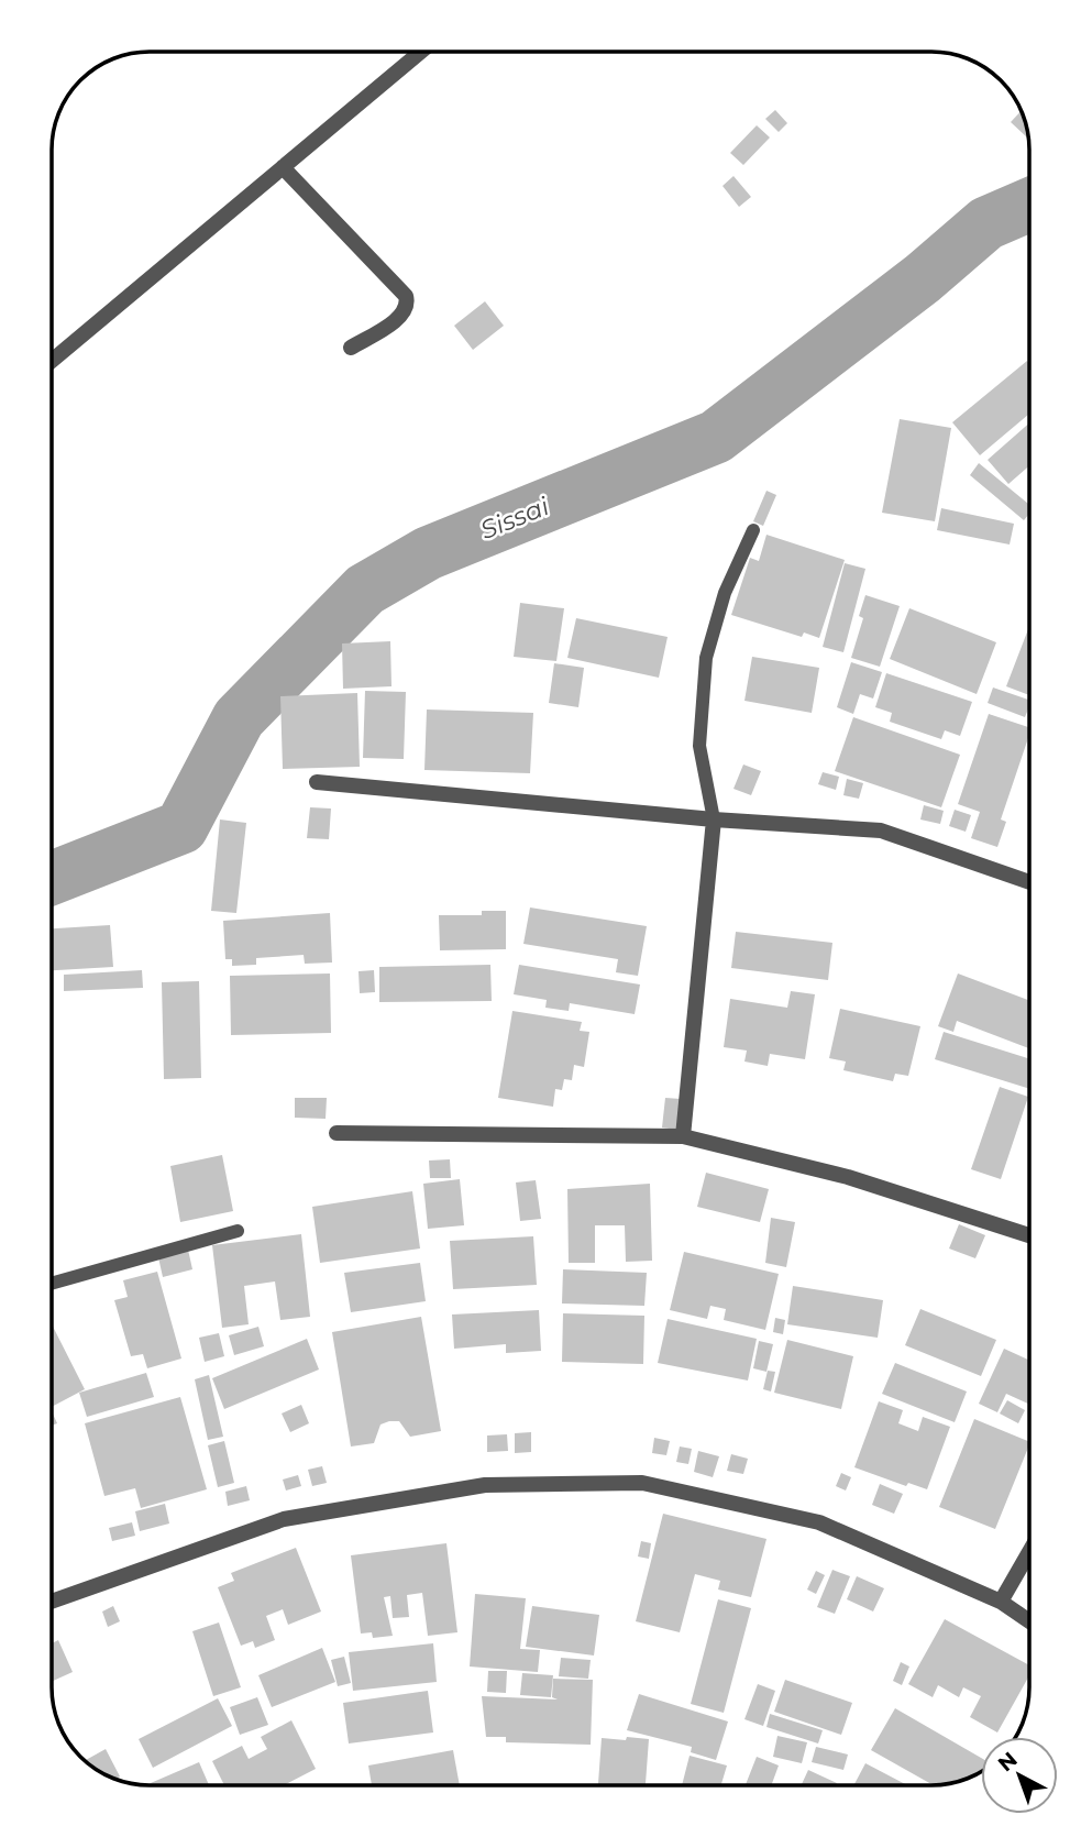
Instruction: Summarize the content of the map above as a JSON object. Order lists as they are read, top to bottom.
{
  "water": ["Sissai"],
  "north": "top left"
}
